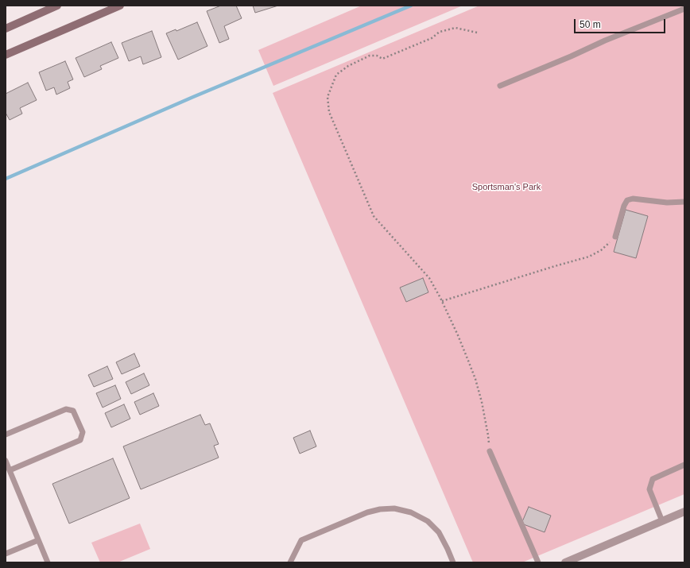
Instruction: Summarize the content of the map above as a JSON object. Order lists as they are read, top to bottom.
{
  "parks": ["Sportsman's Park"],
  "scale_bar": "50 m"
}
